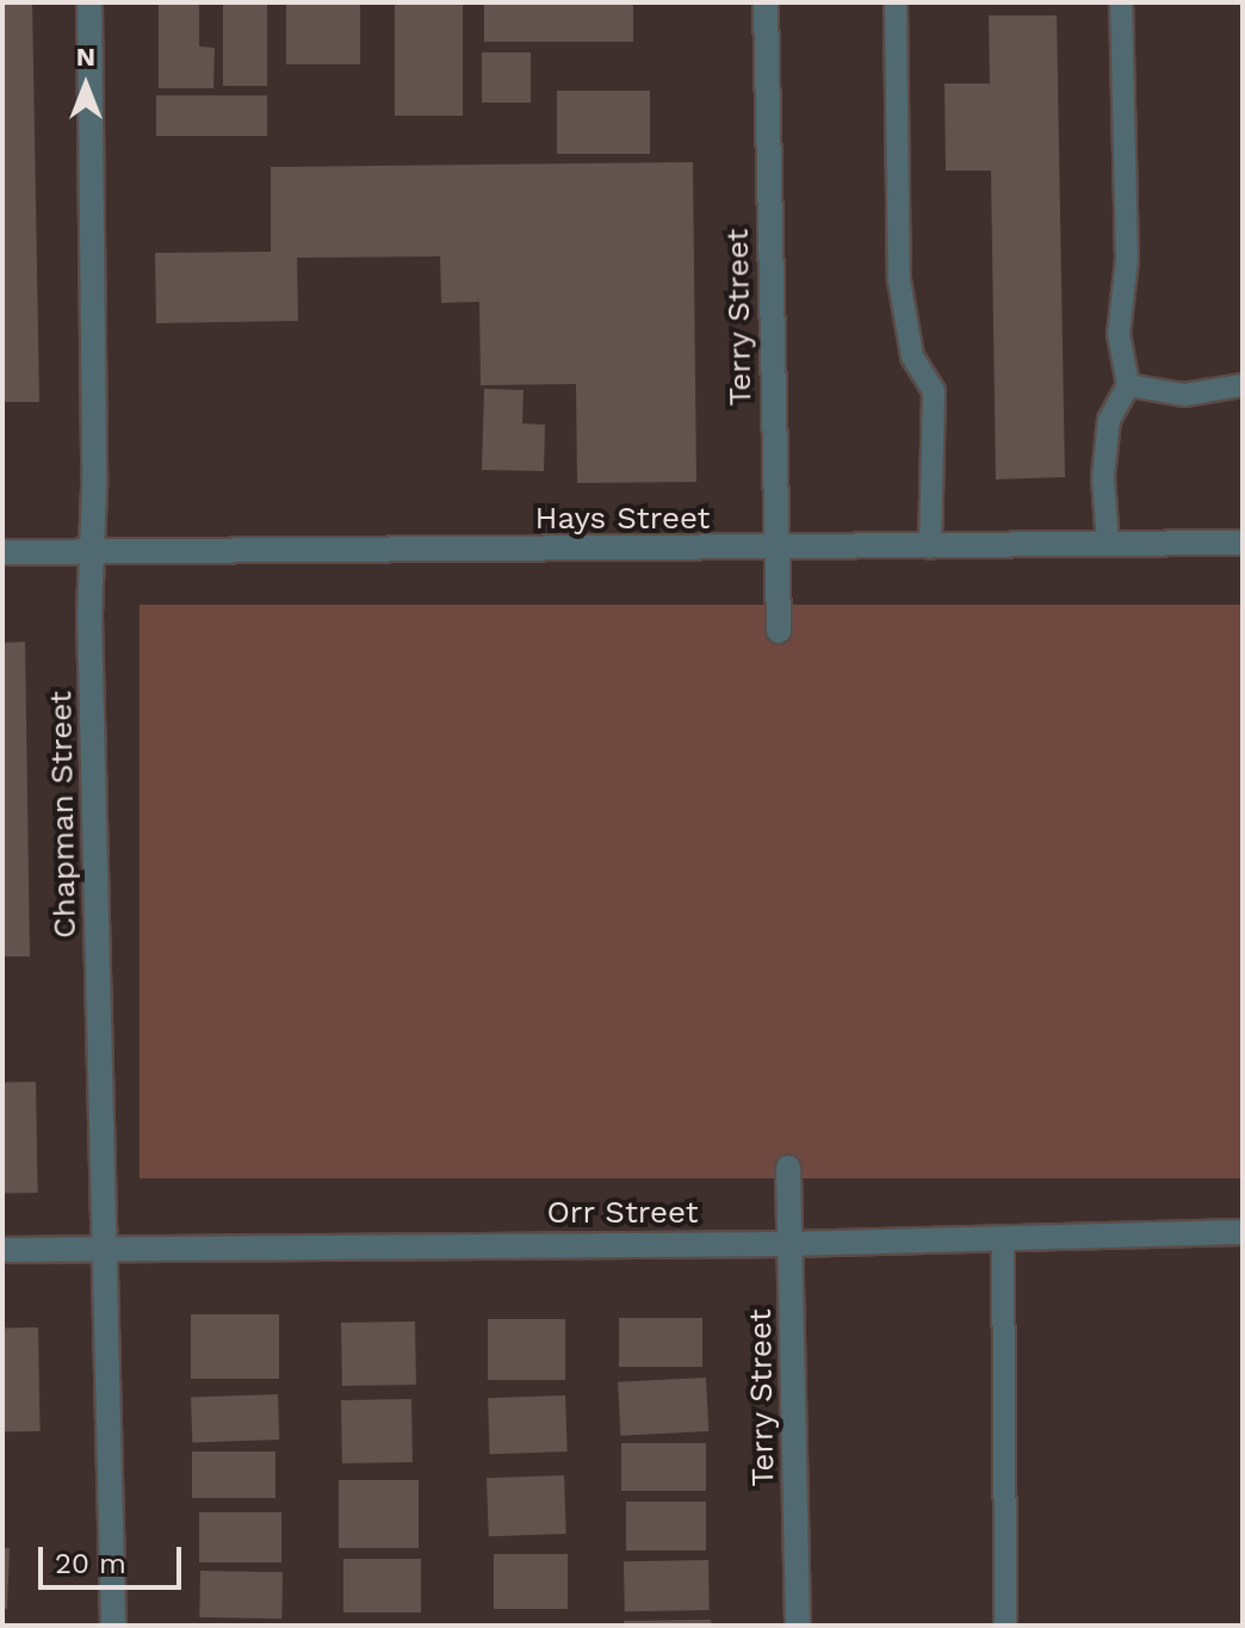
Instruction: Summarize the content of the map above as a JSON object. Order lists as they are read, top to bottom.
{
  "streets": {
    "street": [
      "Terry Street",
      "Hays Street",
      "Chapman Street",
      "Orr Street"
    ]
  },
  "crossings": [
    ["Terry Street", "Hays Street"],
    ["Terry Street", "Orr Street"],
    ["Hays Street", "Chapman Street"],
    ["Chapman Street", "Orr Street"]
  ],
  "scale_bar": "20 m",
  "north": "top"
}
